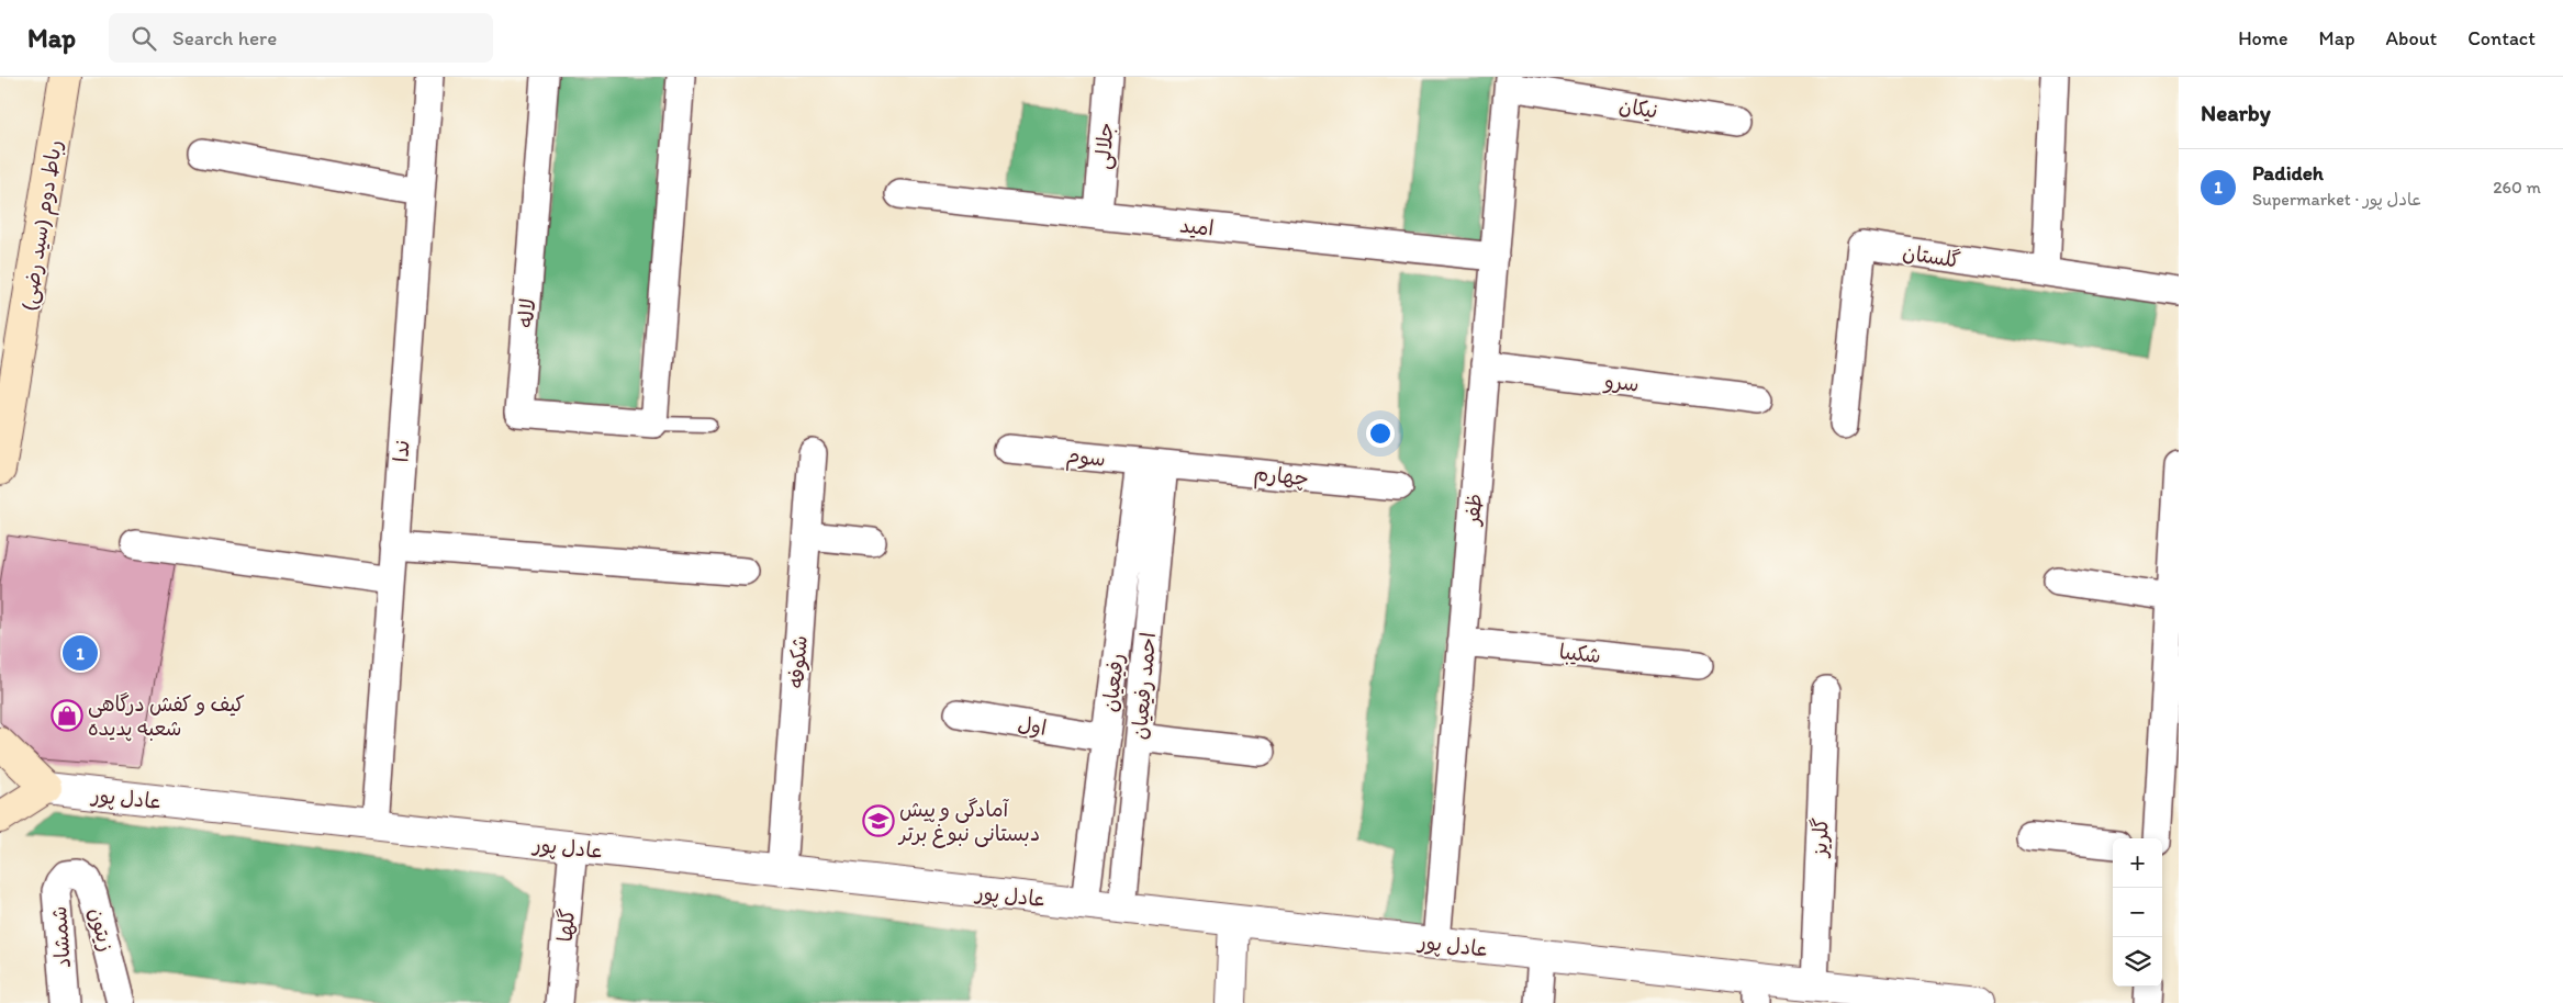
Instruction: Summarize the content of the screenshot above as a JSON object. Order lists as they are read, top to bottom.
{
  "streets": {
    "main road": ["رباط دوم (سید رضی)"],
    "street": [
      "نیکان",
      "جلالی",
      "امید",
      "گلستان",
      "لاله",
      "سرو",
      "ندا",
      "سوم",
      "چهارم",
      "ظفر",
      "شکیبا",
      "شکوفه",
      "رفیعیان",
      "احمد رفیعیان",
      "اول",
      "عادل پور",
      "گلریز",
      "گلها",
      "زیتون",
      "شمشاد"
    ]
  },
  "crossings": [
    ["نیکان", "ظفر"],
    ["جلالی", "امید"],
    ["امید", "ظفر"],
    ["سرو", "ظفر"],
    ["ندا", "عادل پور"],
    ["سوم", "چهارم"],
    ["سوم", "رفیعیان"],
    ["سوم", "احمد رفیعیان"],
    ["چهارم", "رفیعیان"],
    ["چهارم", "احمد رفیعیان"],
    ["ظفر", "شکیبا"],
    ["ظفر", "عادل پور"],
    ["شکوفه", "عادل پور"],
    ["رفیعیان", "احمد رفیعیان"],
    ["رفیعیان", "اول"],
    ["رفیعیان", "عادل پور"],
    ["احمد رفیعیان", "عادل پور"],
    ["عادل پور", "گلریز"],
    ["عادل پور", "گلها"],
    ["زیتون", "شمشاد"]
  ],
  "places": {
    "shop": ["کیف و کفش درگاهی شعبه پدیده"],
    "school or university": ["آمادگی و پیش دبستانی نبوغ برتر"]
  },
  "page": {
    "header": "Map",
    "search": "Search here",
    "nav": [
      "Home",
      "Map",
      "About",
      "Contact"
    ],
    "heading": "Nearby",
    "list": [
      {
        "mark": "1",
        "name": "Padideh",
        "note": "Supermarket · عادل پور",
        "value": "260 m"
      }
    ],
    "pins": "1",
    "map_buttons": ["+", "−"]
  }
}
